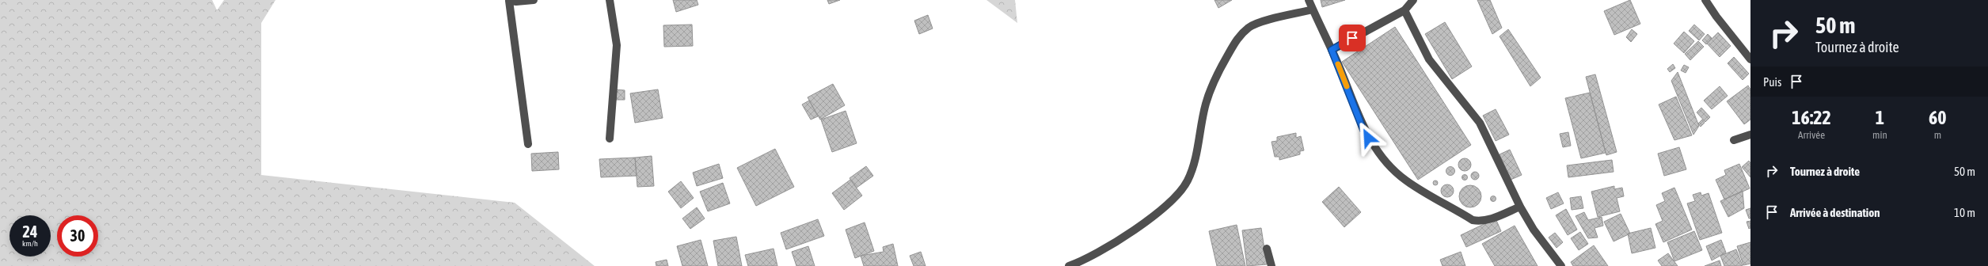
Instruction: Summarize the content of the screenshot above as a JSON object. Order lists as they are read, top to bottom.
{
  "page": {
    "turn": ["50 m", "Tournez à droite"],
    "then": "Puis",
    "eta": [
      "16:22",
      "Arrivée",
      "1",
      "min",
      "60",
      "m"
    ],
    "list": [
      {
        "name": "Tournez à droite",
        "value": "50 m"
      },
      {
        "name": "Arrivée à destination",
        "value": "10 m"
      }
    ],
    "speed": "24 km/h",
    "limit": "30"
  }
}
